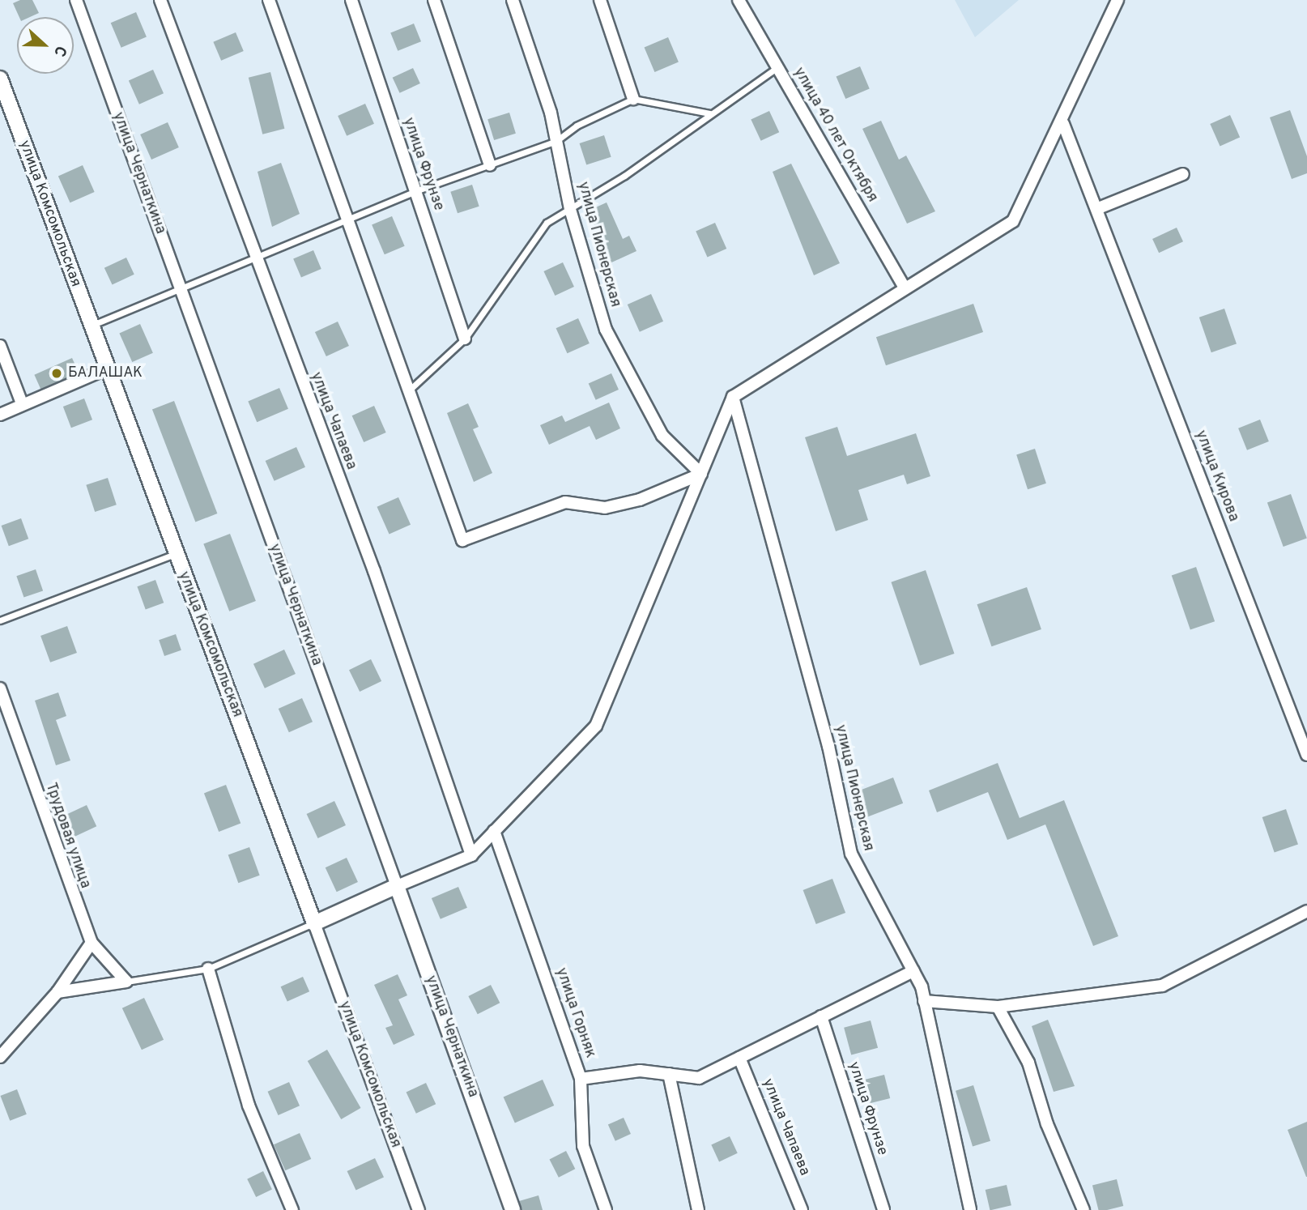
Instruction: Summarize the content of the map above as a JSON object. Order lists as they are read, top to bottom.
{
  "streets": {
    "street": [
      "улица 40 лет Октября",
      "улица Фрунзе",
      "улица Чернаткина",
      "улица Комсомольская",
      "улица Пионерская",
      "улица Чапаева",
      "улица Кирова",
      "Трудовая улица",
      "улица Горняк"
    ]
  },
  "places": ["БАЛАШАК"],
  "north": "right"
}
